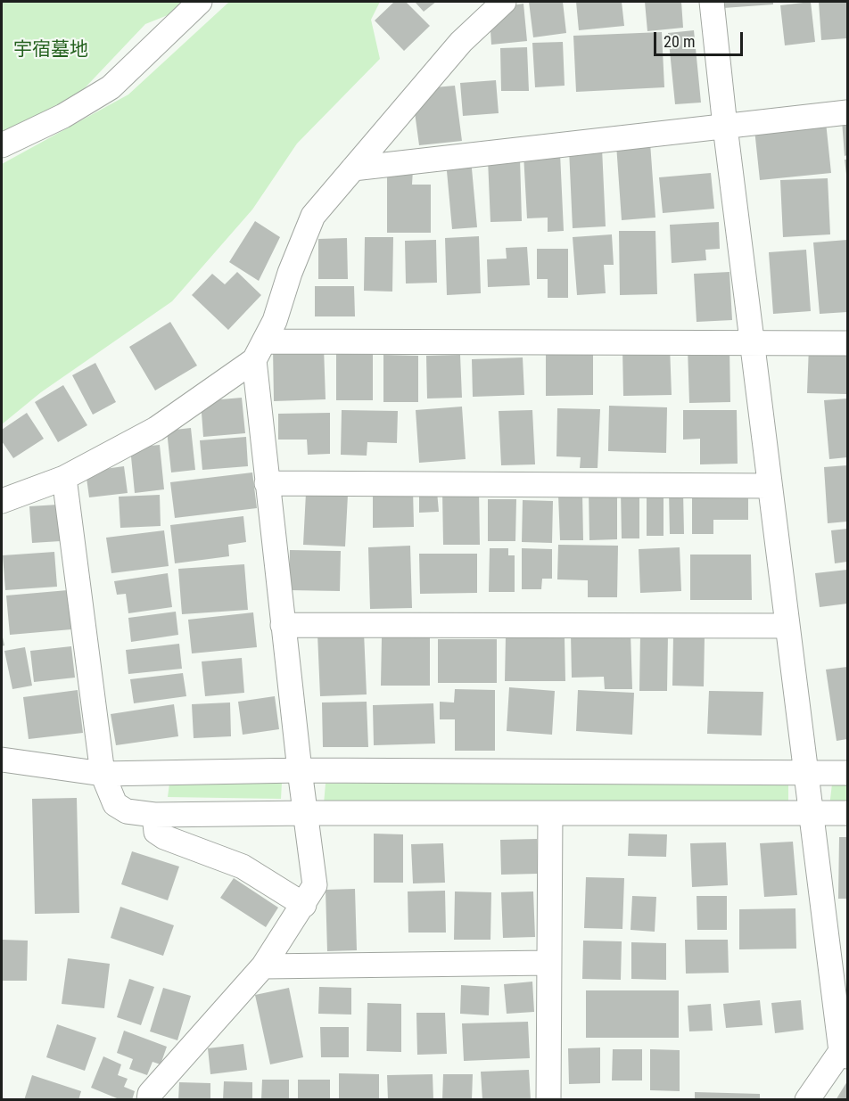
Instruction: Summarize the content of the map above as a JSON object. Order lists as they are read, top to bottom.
{
  "parks": ["宇宿墓地"],
  "scale_bar": "20 m"
}
